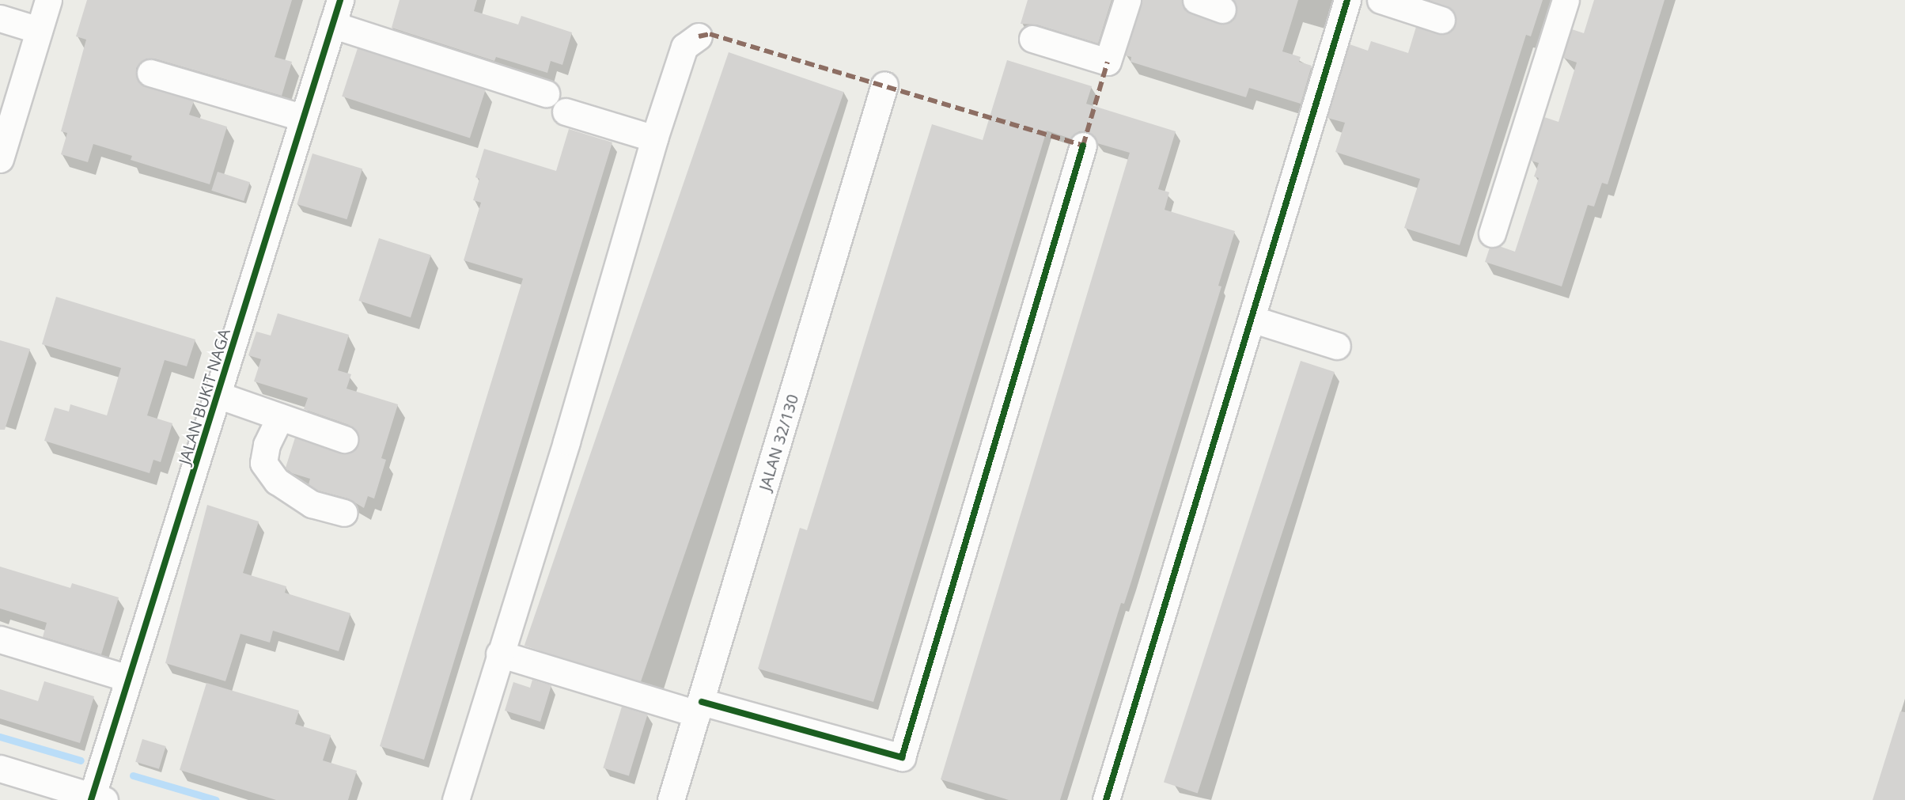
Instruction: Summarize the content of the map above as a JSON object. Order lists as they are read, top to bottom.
{
  "streets": {
    "street": ["JALAN BUKIT NAGA", "JALAN 32/130"]
  }
}
